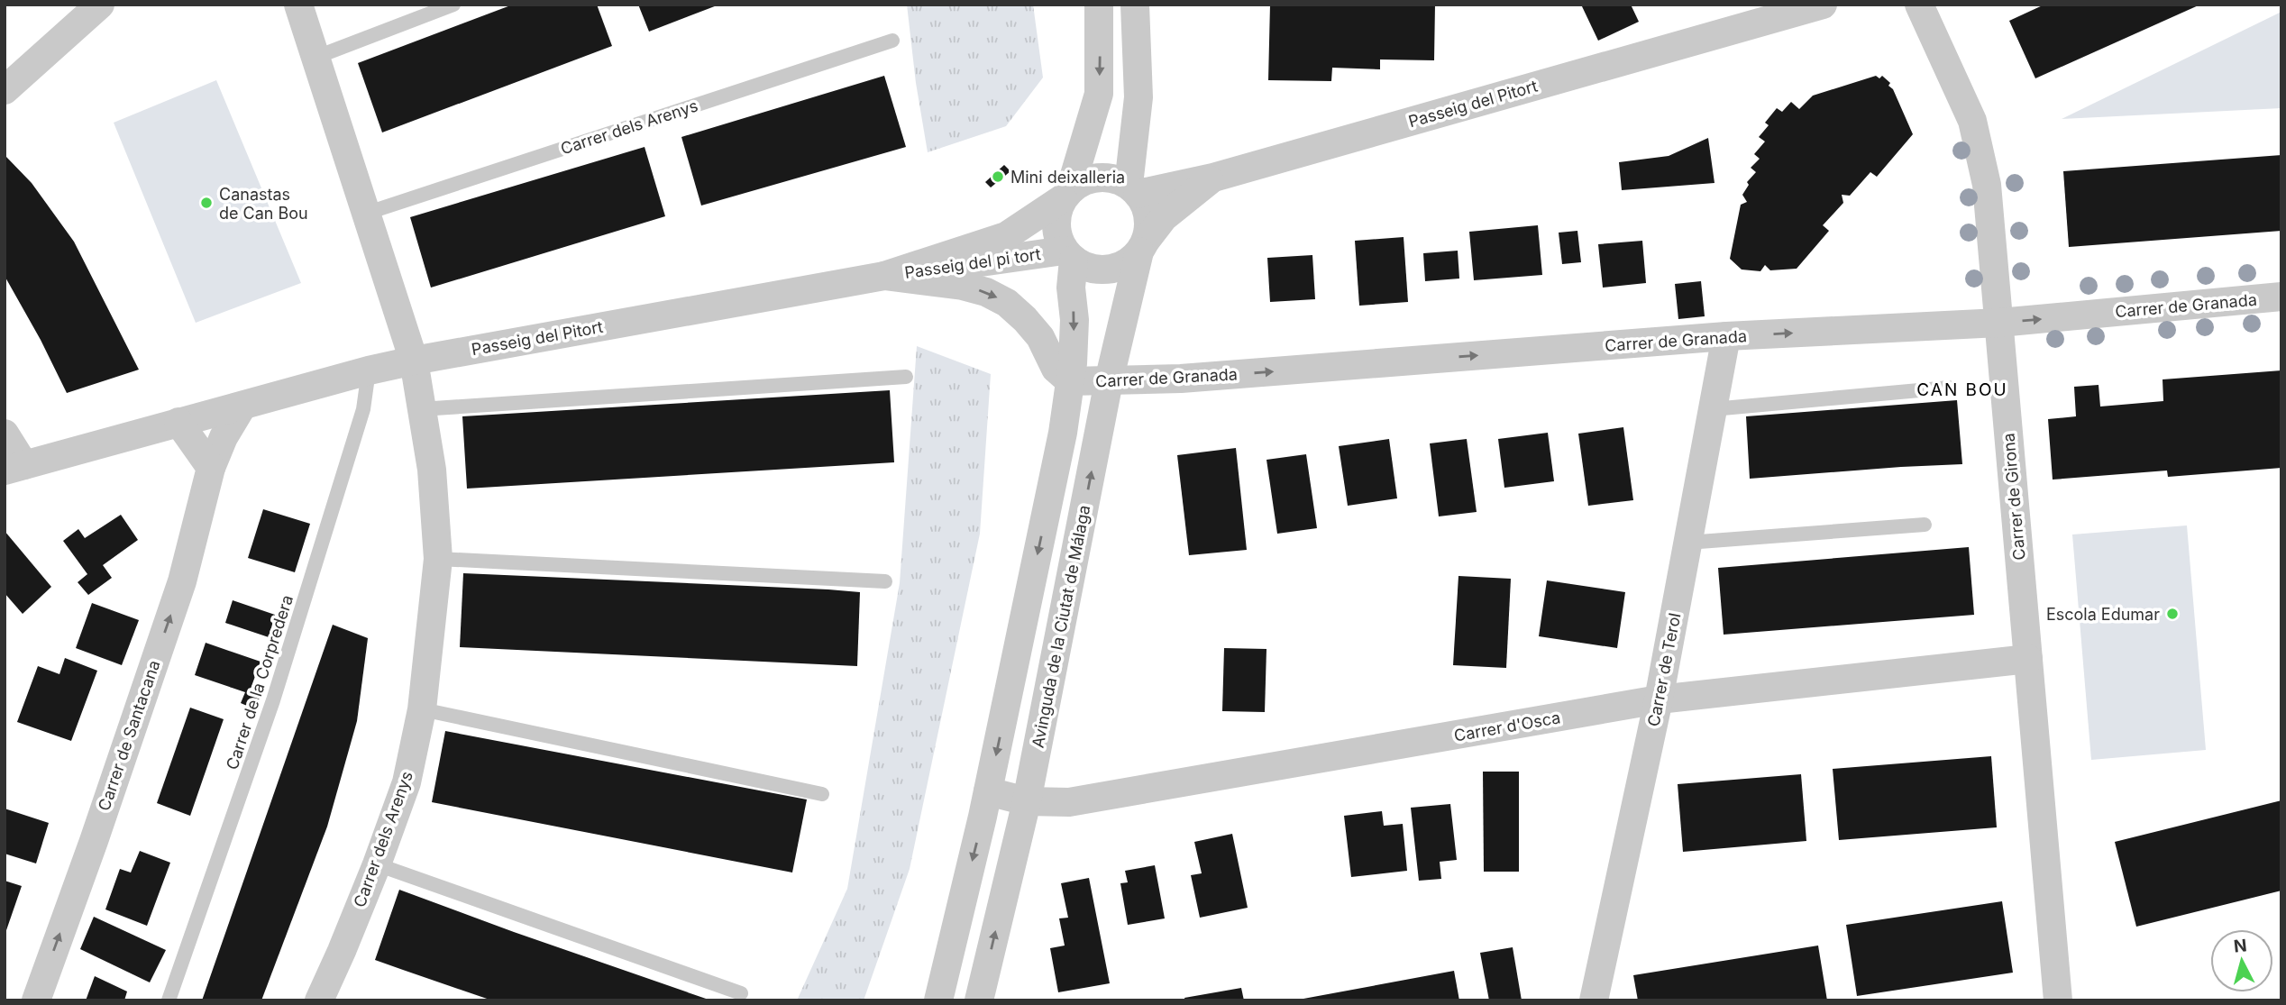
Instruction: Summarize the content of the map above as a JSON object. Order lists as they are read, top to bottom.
{
  "streets": {
    "street": [
      "Passeig del Pitort",
      "Carrer dels Arenys",
      "Passeig del pi tort",
      "Carrer de Granada",
      "Carrer de Girona",
      "Avinguda de la Ciutat de Málaga",
      "Carrer de Terol",
      "Carrer d'Osca",
      "Carrer de Santacana"
    ],
    "lane": ["Carrer de la Corpredera"]
  },
  "crossings": [
    ["Passeig del Pitort", "Carrer dels Arenys"],
    ["Passeig del Pitort", "Passeig del pi tort"],
    ["Passeig del Pitort", "Avinguda de la Ciutat de Málaga"],
    ["Passeig del Pitort", "Carrer de la Corpredera"],
    ["Passeig del Pitort", "Carrer de Santacana"],
    ["Passeig del pi tort", "Carrer de Granada"],
    ["Passeig del pi tort", "Avinguda de la Ciutat de Málaga"],
    ["Carrer de Granada", "Carrer de Girona"],
    ["Carrer de Granada", "Avinguda de la Ciutat de Málaga"],
    ["Carrer de Granada", "Carrer de Terol"],
    ["Carrer de Girona", "Carrer d'Osca"],
    ["Avinguda de la Ciutat de Málaga", "Carrer d'Osca"],
    ["Carrer de Terol", "Carrer d'Osca"]
  ],
  "one_way": ["Passeig del pi tort", "Carrer de Granada", "Carrer de Santacana"],
  "districts": ["CAN BOU"],
  "places": ["Mini deixalleria", "Canastas de Can Bou", "Escola Edumar"],
  "north": "top"
}
